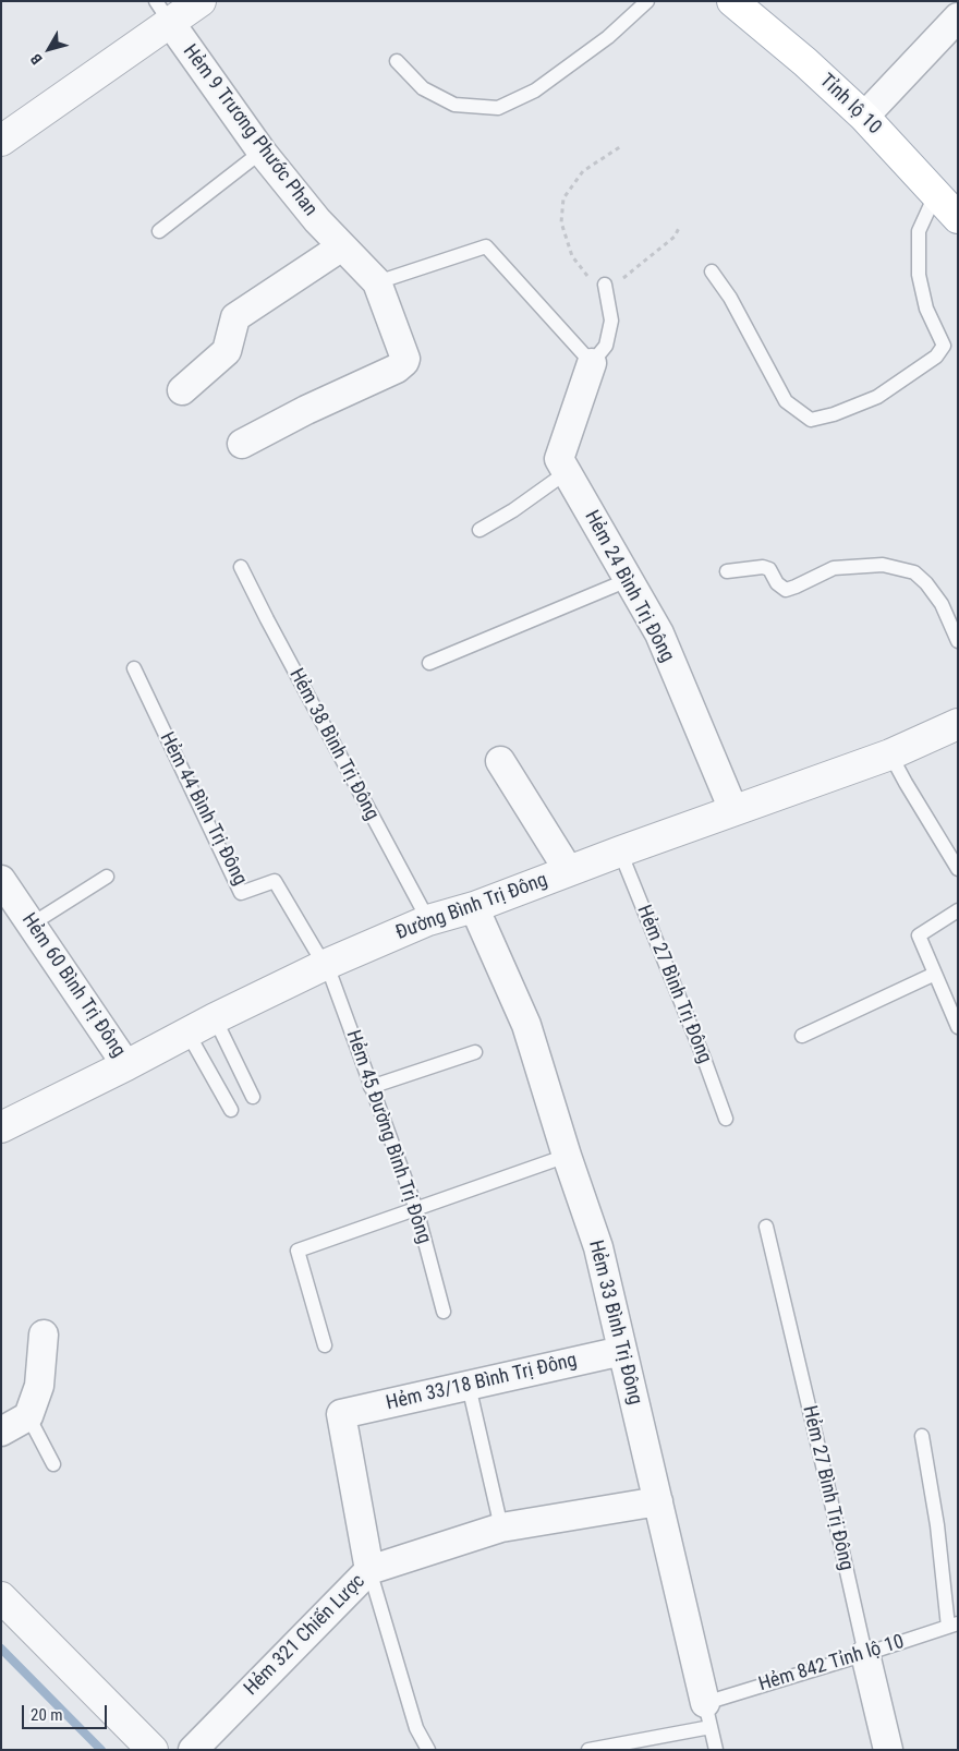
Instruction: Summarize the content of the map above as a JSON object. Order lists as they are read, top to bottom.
{
  "streets": {
    "main road": ["Tỉnh lộ 10"],
    "street": [
      "Hẻm 9 Trương Phước Phan",
      "Hẻm 24 Bình Trị Đông",
      "Đường Bình Trị Đông",
      "Hẻm 27 Bình Trị Đông",
      "Hẻm 60 Bình Trị Đông",
      "Hẻm 33 Bình Trị Đông",
      "Hẻm 33/18 Bình Trị Đông",
      "Hẻm 321 Chiến Lược"
    ],
    "lane": [
      "Hẻm 38 Bình Trị Đông",
      "Hẻm 44 Bình Trị Đông",
      "Hẻm 45 Đường Bình Trị Đông",
      "Hẻm 842 Tỉnh lộ 10"
    ]
  },
  "crossings": [
    ["Hẻm 24 Bình Trị Đông", "Đường Bình Trị Đông"],
    ["Hẻm 38 Bình Trị Đông", "Đường Bình Trị Đông"],
    ["Hẻm 44 Bình Trị Đông", "Đường Bình Trị Đông"],
    ["Hẻm 44 Bình Trị Đông", "Hẻm 45 Đường Bình Trị Đông"],
    ["Đường Bình Trị Đông", "Hẻm 27 Bình Trị Đông"],
    ["Đường Bình Trị Đông", "Hẻm 60 Bình Trị Đông"],
    ["Đường Bình Trị Đông", "Hẻm 45 Đường Bình Trị Đông"],
    ["Đường Bình Trị Đông", "Hẻm 33 Bình Trị Đông"],
    ["Hẻm 27 Bình Trị Đông", "Hẻm 842 Tỉnh lộ 10"],
    ["Hẻm 33 Bình Trị Đông", "Hẻm 33/18 Bình Trị Đông"],
    ["Hẻm 33 Bình Trị Đông", "Hẻm 321 Chiến Lược"],
    ["Hẻm 33 Bình Trị Đông", "Hẻm 842 Tỉnh lộ 10"],
    ["Hẻm 33/18 Bình Trị Đông", "Hẻm 321 Chiến Lược"]
  ],
  "scale_bar": "20 m",
  "north": "bottom left"
}
